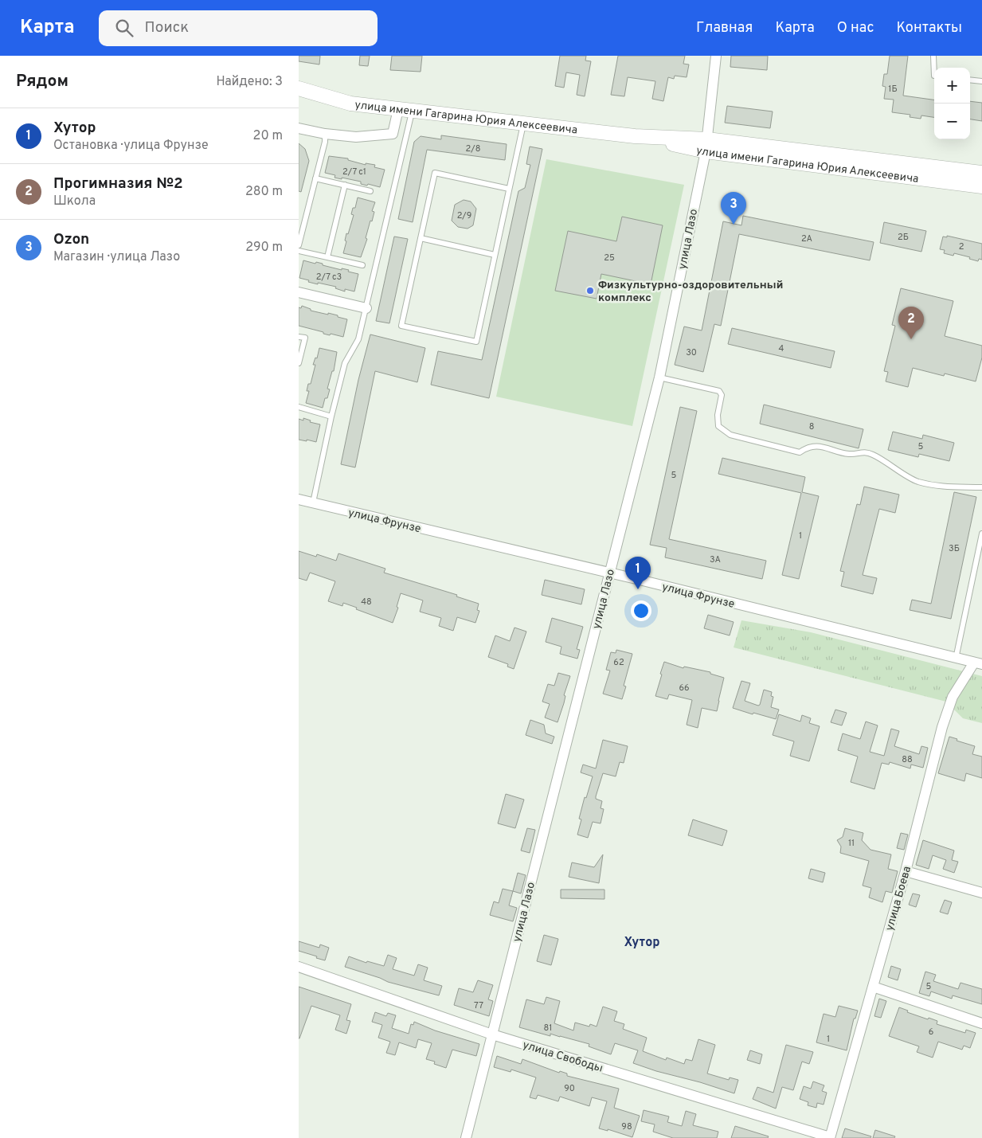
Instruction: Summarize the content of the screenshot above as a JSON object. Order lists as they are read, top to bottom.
{
  "streets": {
    "street": [
      "улица имени Гагарина Юрия Алексеевича",
      "улица Лазо",
      "улица Фрунзе",
      "улица Боева",
      "улица Свободы"
    ]
  },
  "crossings": [
    ["улица имени Гагарина Юрия Алексеевича", "улица Лазо"],
    ["улица Лазо", "улица Фрунзе"],
    ["улица Лазо", "улица Свободы"],
    ["улица Фрунзе", "улица Боева"],
    ["улица Боева", "улица Свободы"]
  ],
  "districts": ["Хутор"],
  "places": ["Физкультурно-оздоровительный комплекс"],
  "house_numbers": [
    "1Б",
    "2/8",
    "2/7 с1",
    "2/9",
    "2Б",
    "2А",
    "2",
    "25",
    "2/7 с3",
    "4",
    "30",
    "8",
    "5",
    "5",
    "1",
    "3Б",
    "3А",
    "48",
    "62",
    "66",
    "88",
    "11",
    "5",
    "77",
    "81",
    "6",
    "1",
    "90",
    "98"
  ],
  "page": {
    "header": "Карта",
    "search": "Поиск",
    "nav": [
      "Главная",
      "Карта",
      "О нас",
      "Контакты"
    ],
    "heading": ["Рядом", "Найдено: 3"],
    "map_buttons": ["+", "−"],
    "list": [
      {
        "mark": "1",
        "name": "Хутор",
        "note": "Остановка · улица Фрунзе",
        "value": "20 m"
      },
      {
        "mark": "2",
        "name": "Прогимназия №2",
        "note": "Школа",
        "value": "280 m"
      },
      {
        "mark": "3",
        "name": "Ozon",
        "note": "Магазин · улица Лазо",
        "value": "290 m"
      }
    ],
    "pins": ["3", "2", "1"]
  }
}
